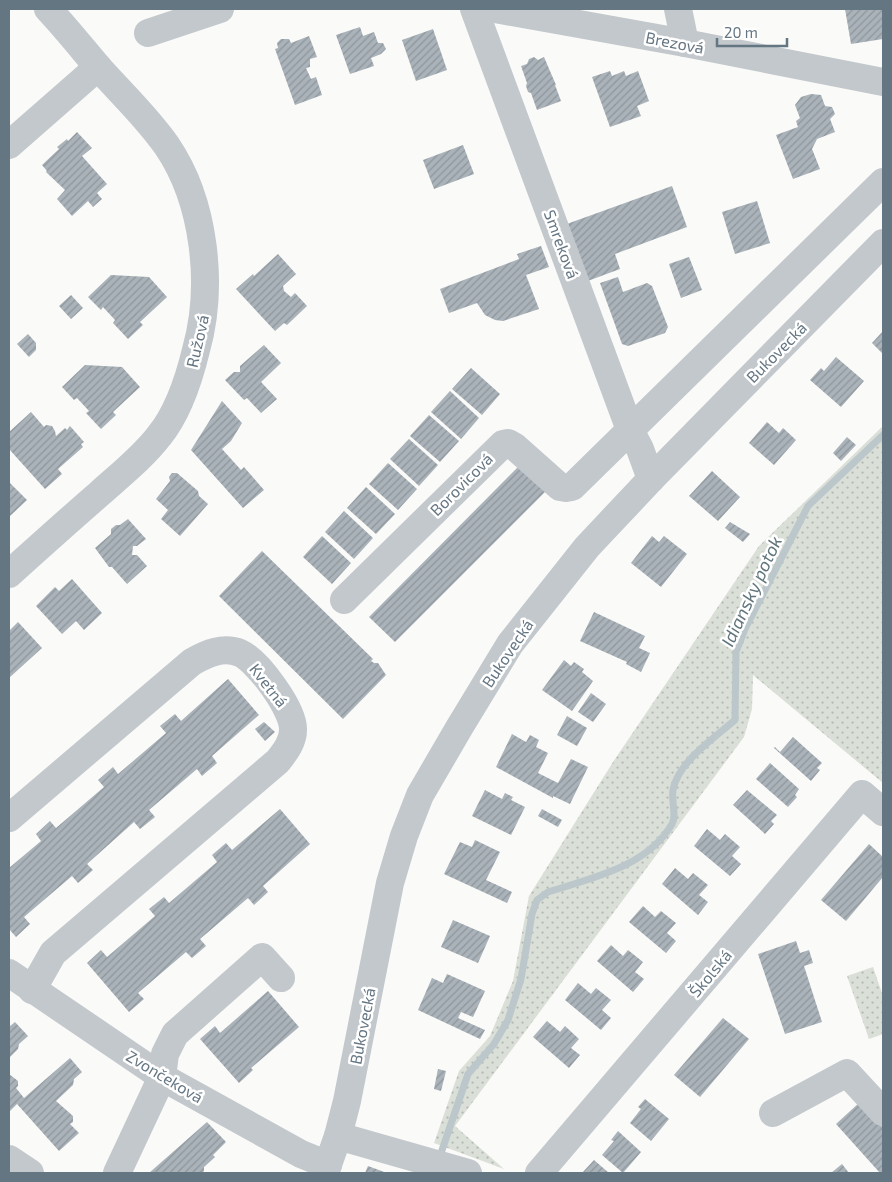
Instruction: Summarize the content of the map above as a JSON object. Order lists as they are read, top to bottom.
{
  "streets": {
    "street": [
      "Brezová",
      "Smreková",
      "Ružová",
      "Bukovecká",
      "Borovicová",
      "Kvetná",
      "Školská",
      "Zvončeková"
    ]
  },
  "crossings": [
    ["Smreková", "Bukovecká"],
    ["Smreková", "Borovicová"],
    ["Bukovecká", "Zvončeková"],
    ["Kvetná", "Zvončeková"]
  ],
  "water": ["Idiansky potok"],
  "scale_bar": "20 m"
}
